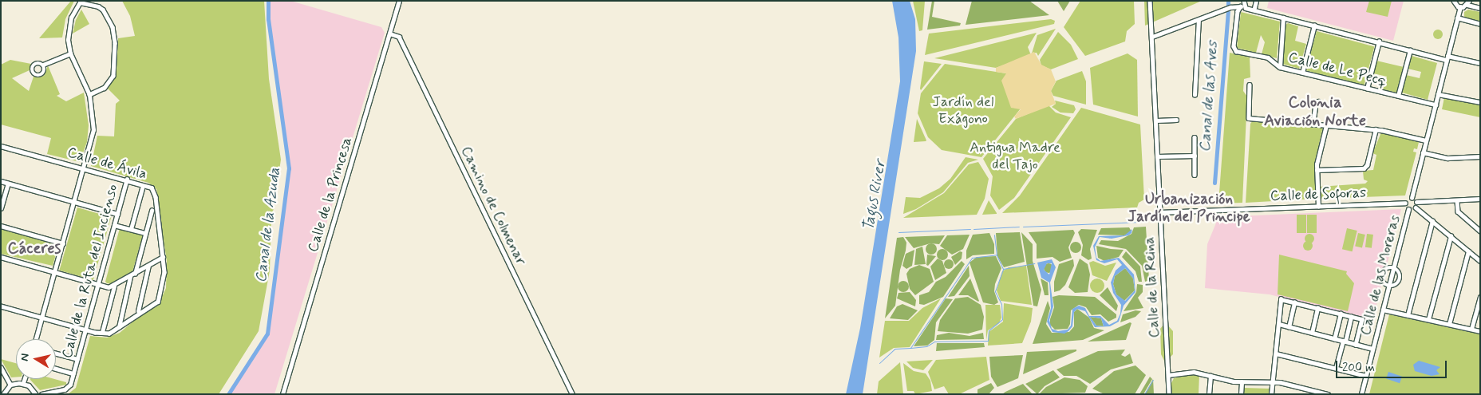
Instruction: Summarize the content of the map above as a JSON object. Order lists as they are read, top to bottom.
{
  "streets": {
    "street": [
      "Calle de Le Pecq",
      "Calle de Ávila",
      "Calle de la Princesa",
      "Calle de Soforas",
      "Camino de Colmenar",
      "Calle de la Ruta del Incienso",
      "Calle de las Moreras",
      "Calle de la Reina"
    ]
  },
  "crossings": [
    ["Calle de Le Pecq", "Calle de las Moreras"],
    ["Calle de Ávila", "Calle de la Ruta del Incienso"],
    ["Calle de la Princesa", "Camino de Colmenar"],
    ["Calle de Soforas", "Calle de la Reina"]
  ],
  "districts": ["Colonia Aviación Norte", "Urbanización Jardín del Principe", "Cáceres"],
  "water": ["Canal de las Aves", "Tagus River", "Canal de la Azuda"],
  "parks": ["Jardín del Exágono", "Antigua Madre del Tajo"],
  "scale_bar": "200 m",
  "north": "left"
}
